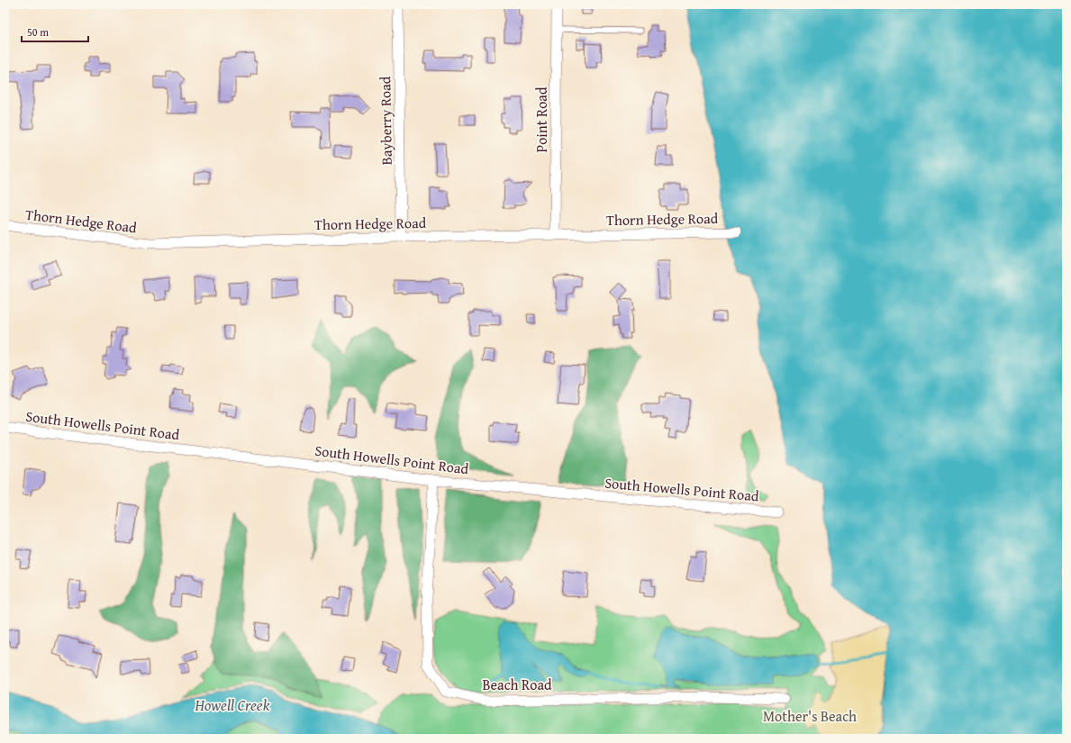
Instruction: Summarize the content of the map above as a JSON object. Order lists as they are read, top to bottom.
{
  "streets": {
    "street": [
      "Point Road",
      "Bayberry Road",
      "Thorn Hedge Road",
      "South Howells Point Road",
      "Beach Road"
    ]
  },
  "crossings": [
    ["Point Road", "Thorn Hedge Road"],
    ["Bayberry Road", "Thorn Hedge Road"],
    ["South Howells Point Road", "Beach Road"]
  ],
  "water": ["Howell Creek"],
  "parks": ["Mother's Beach"],
  "scale_bar": "50 m"
}
